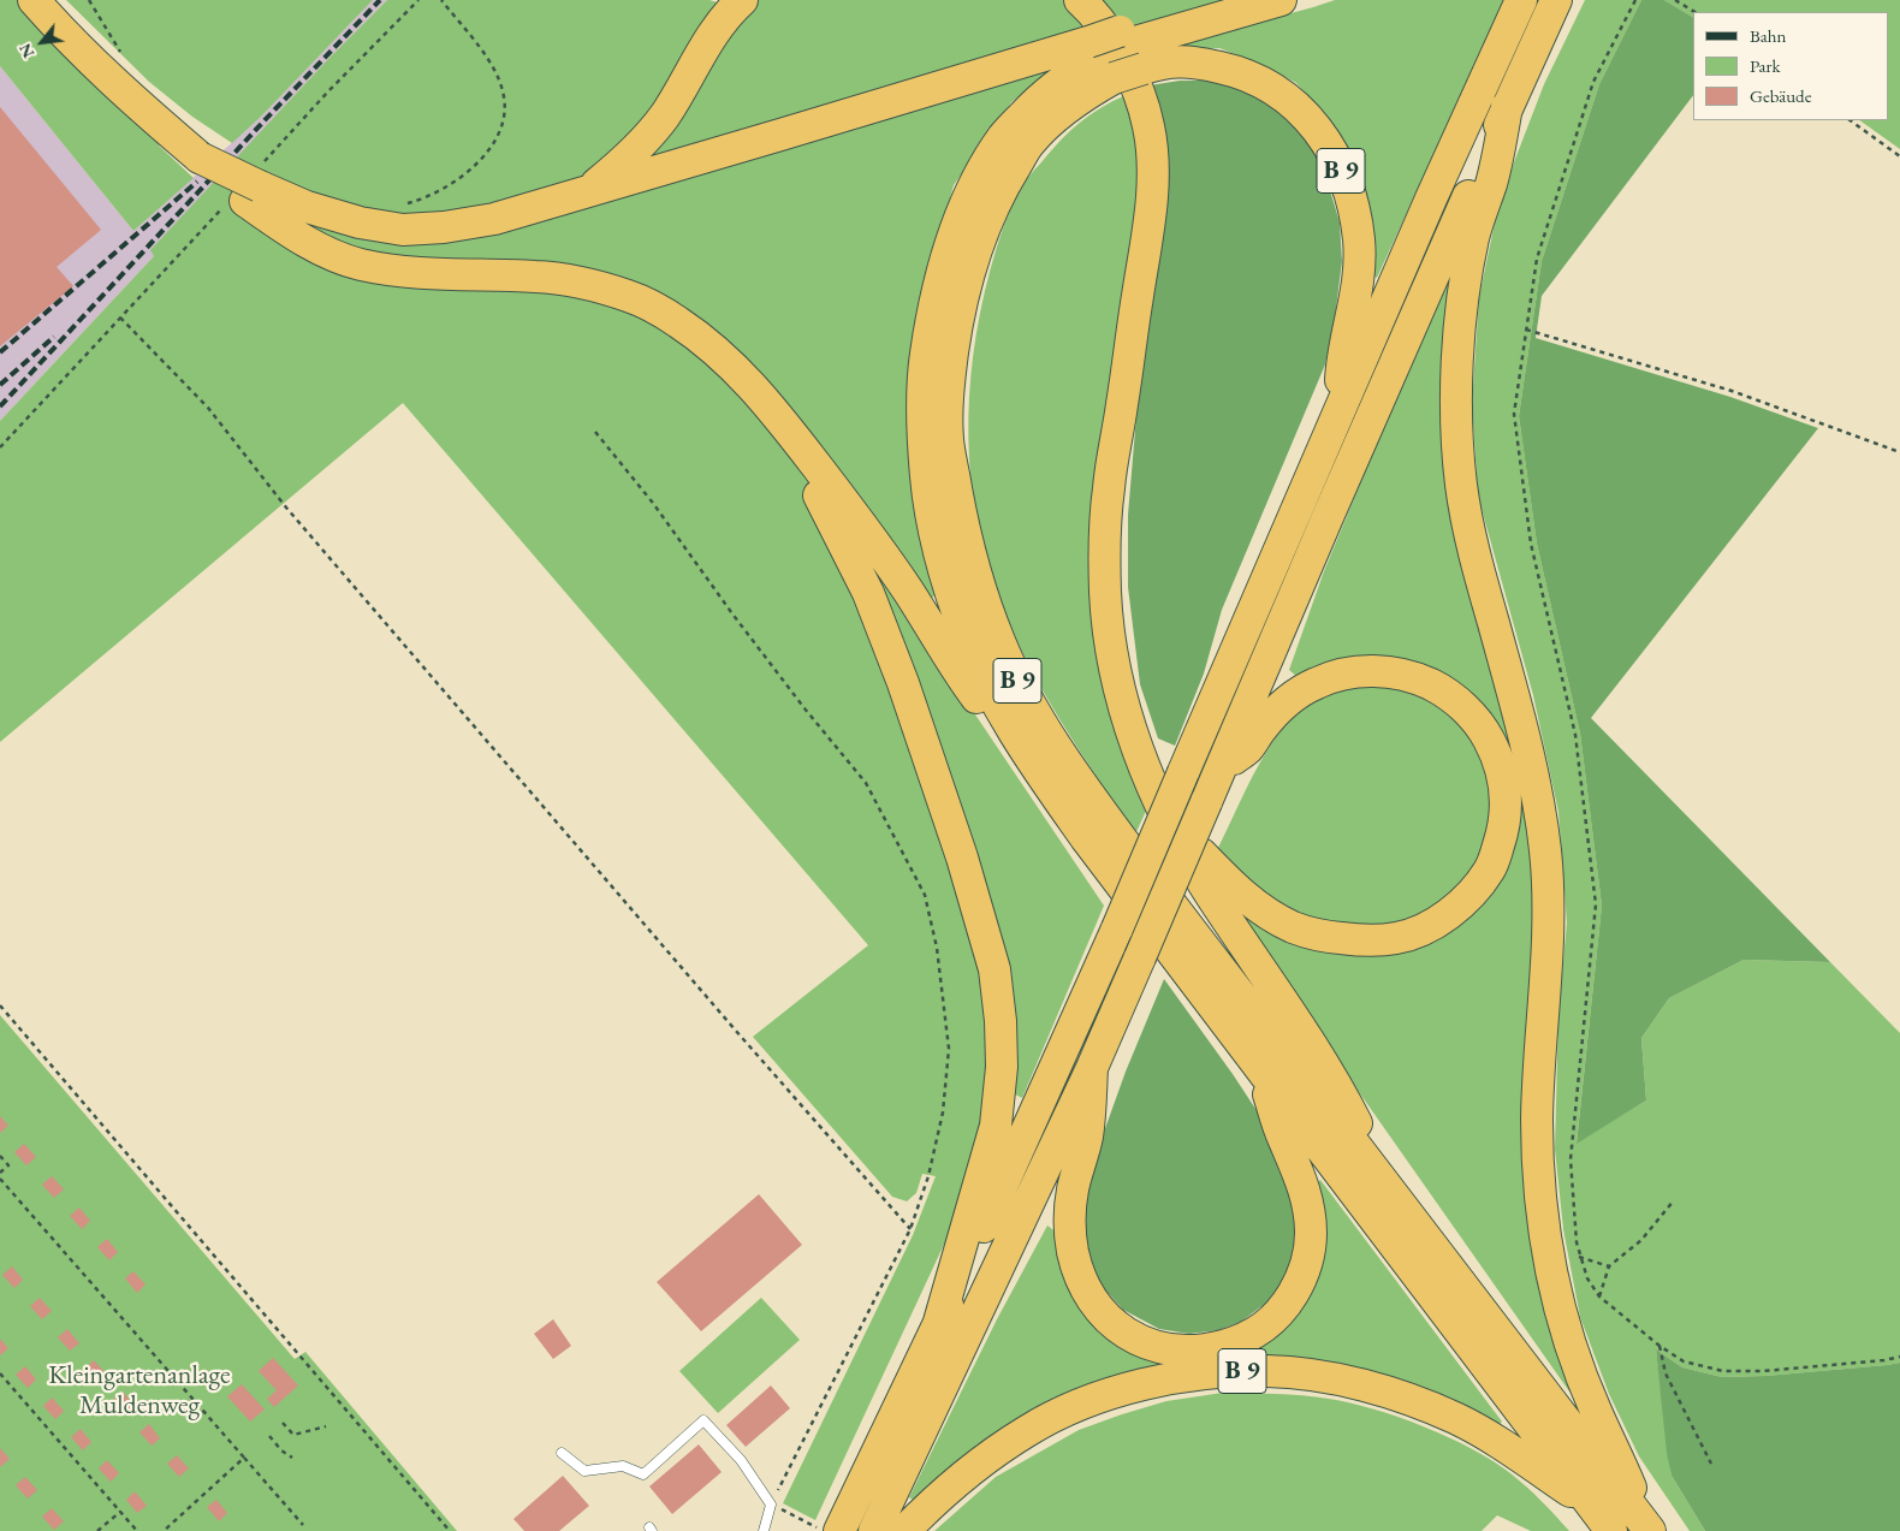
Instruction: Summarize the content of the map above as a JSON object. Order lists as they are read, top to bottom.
{
  "streets": {
    "highway": ["B 9"]
  },
  "parks": ["Kleingartenanlage Muldenweg"],
  "legend": ["Bahn", "Park", "Gebäude"],
  "north": "bottom left"
}
